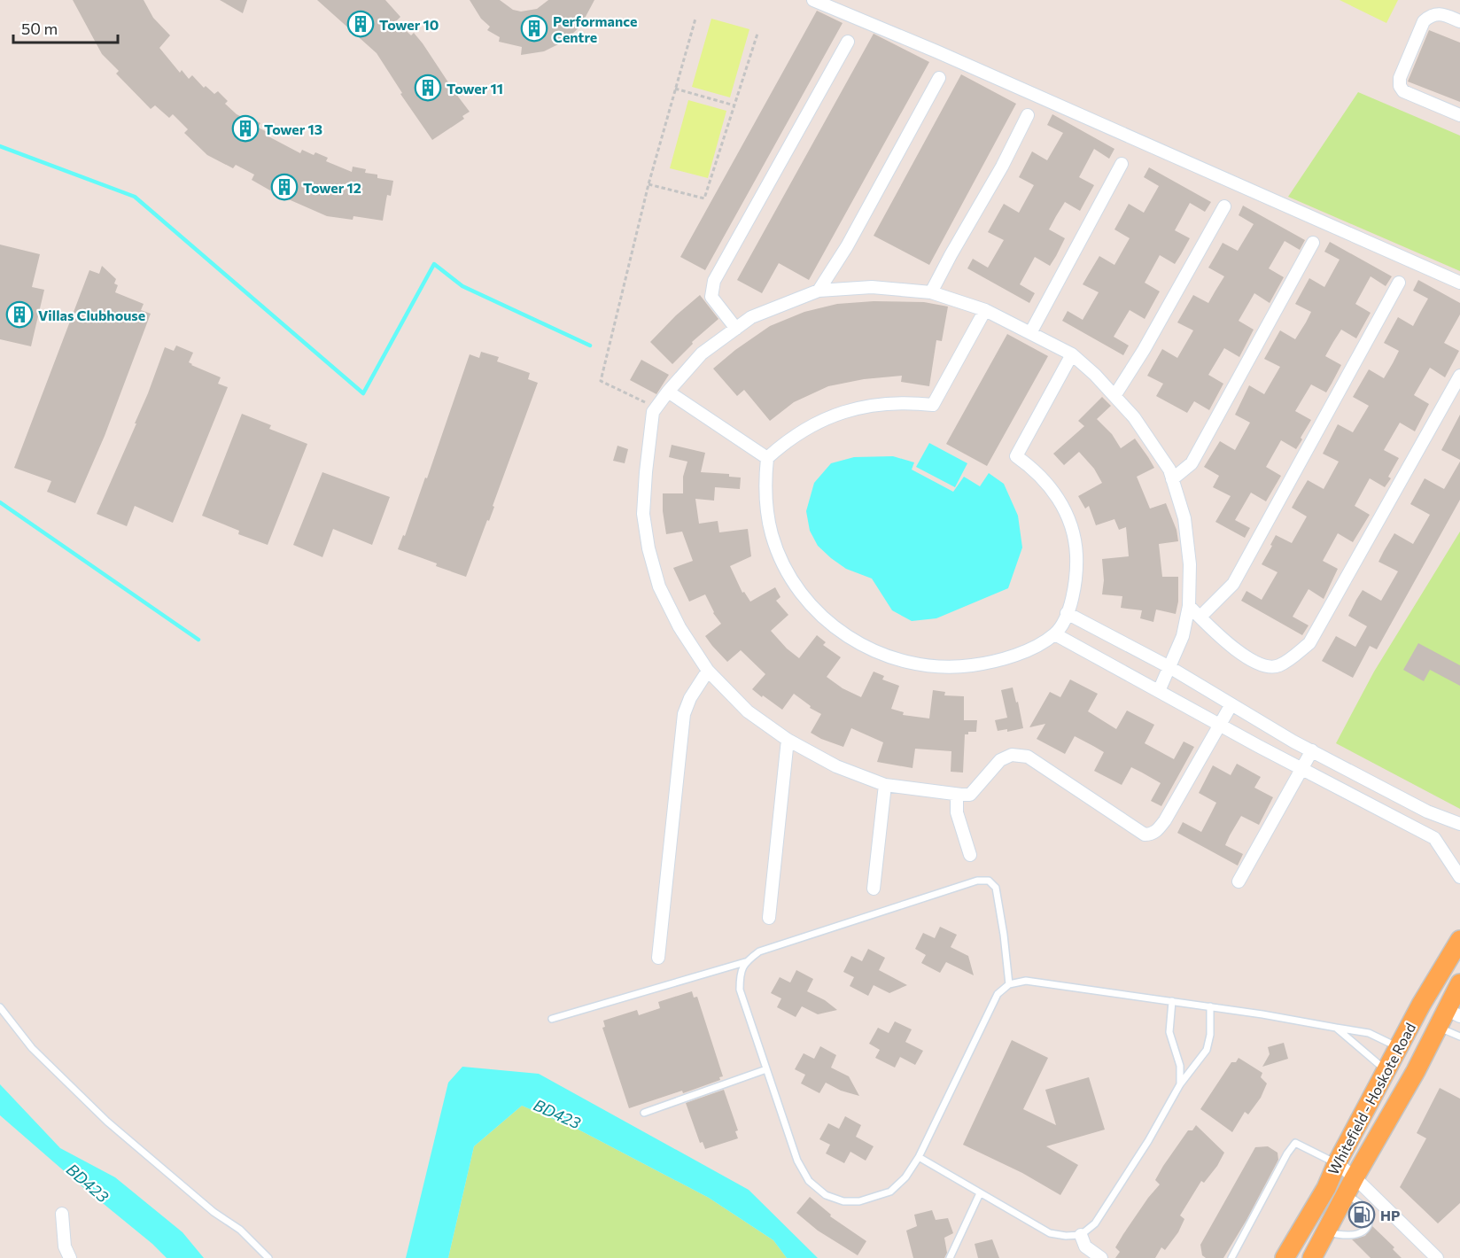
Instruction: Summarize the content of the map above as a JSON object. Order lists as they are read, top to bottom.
{
  "streets": {
    "main road": ["Whitefield - Hoskote Road"]
  },
  "water": ["BD423"],
  "places": {
    "building": [
      "Tower 10",
      "Performance Centre",
      "Tower 11",
      "Tower 13",
      "Tower 12",
      "Villas Clubhouse"
    ],
    "fuel station": ["HP"]
  },
  "scale_bar": "50 m"
}
